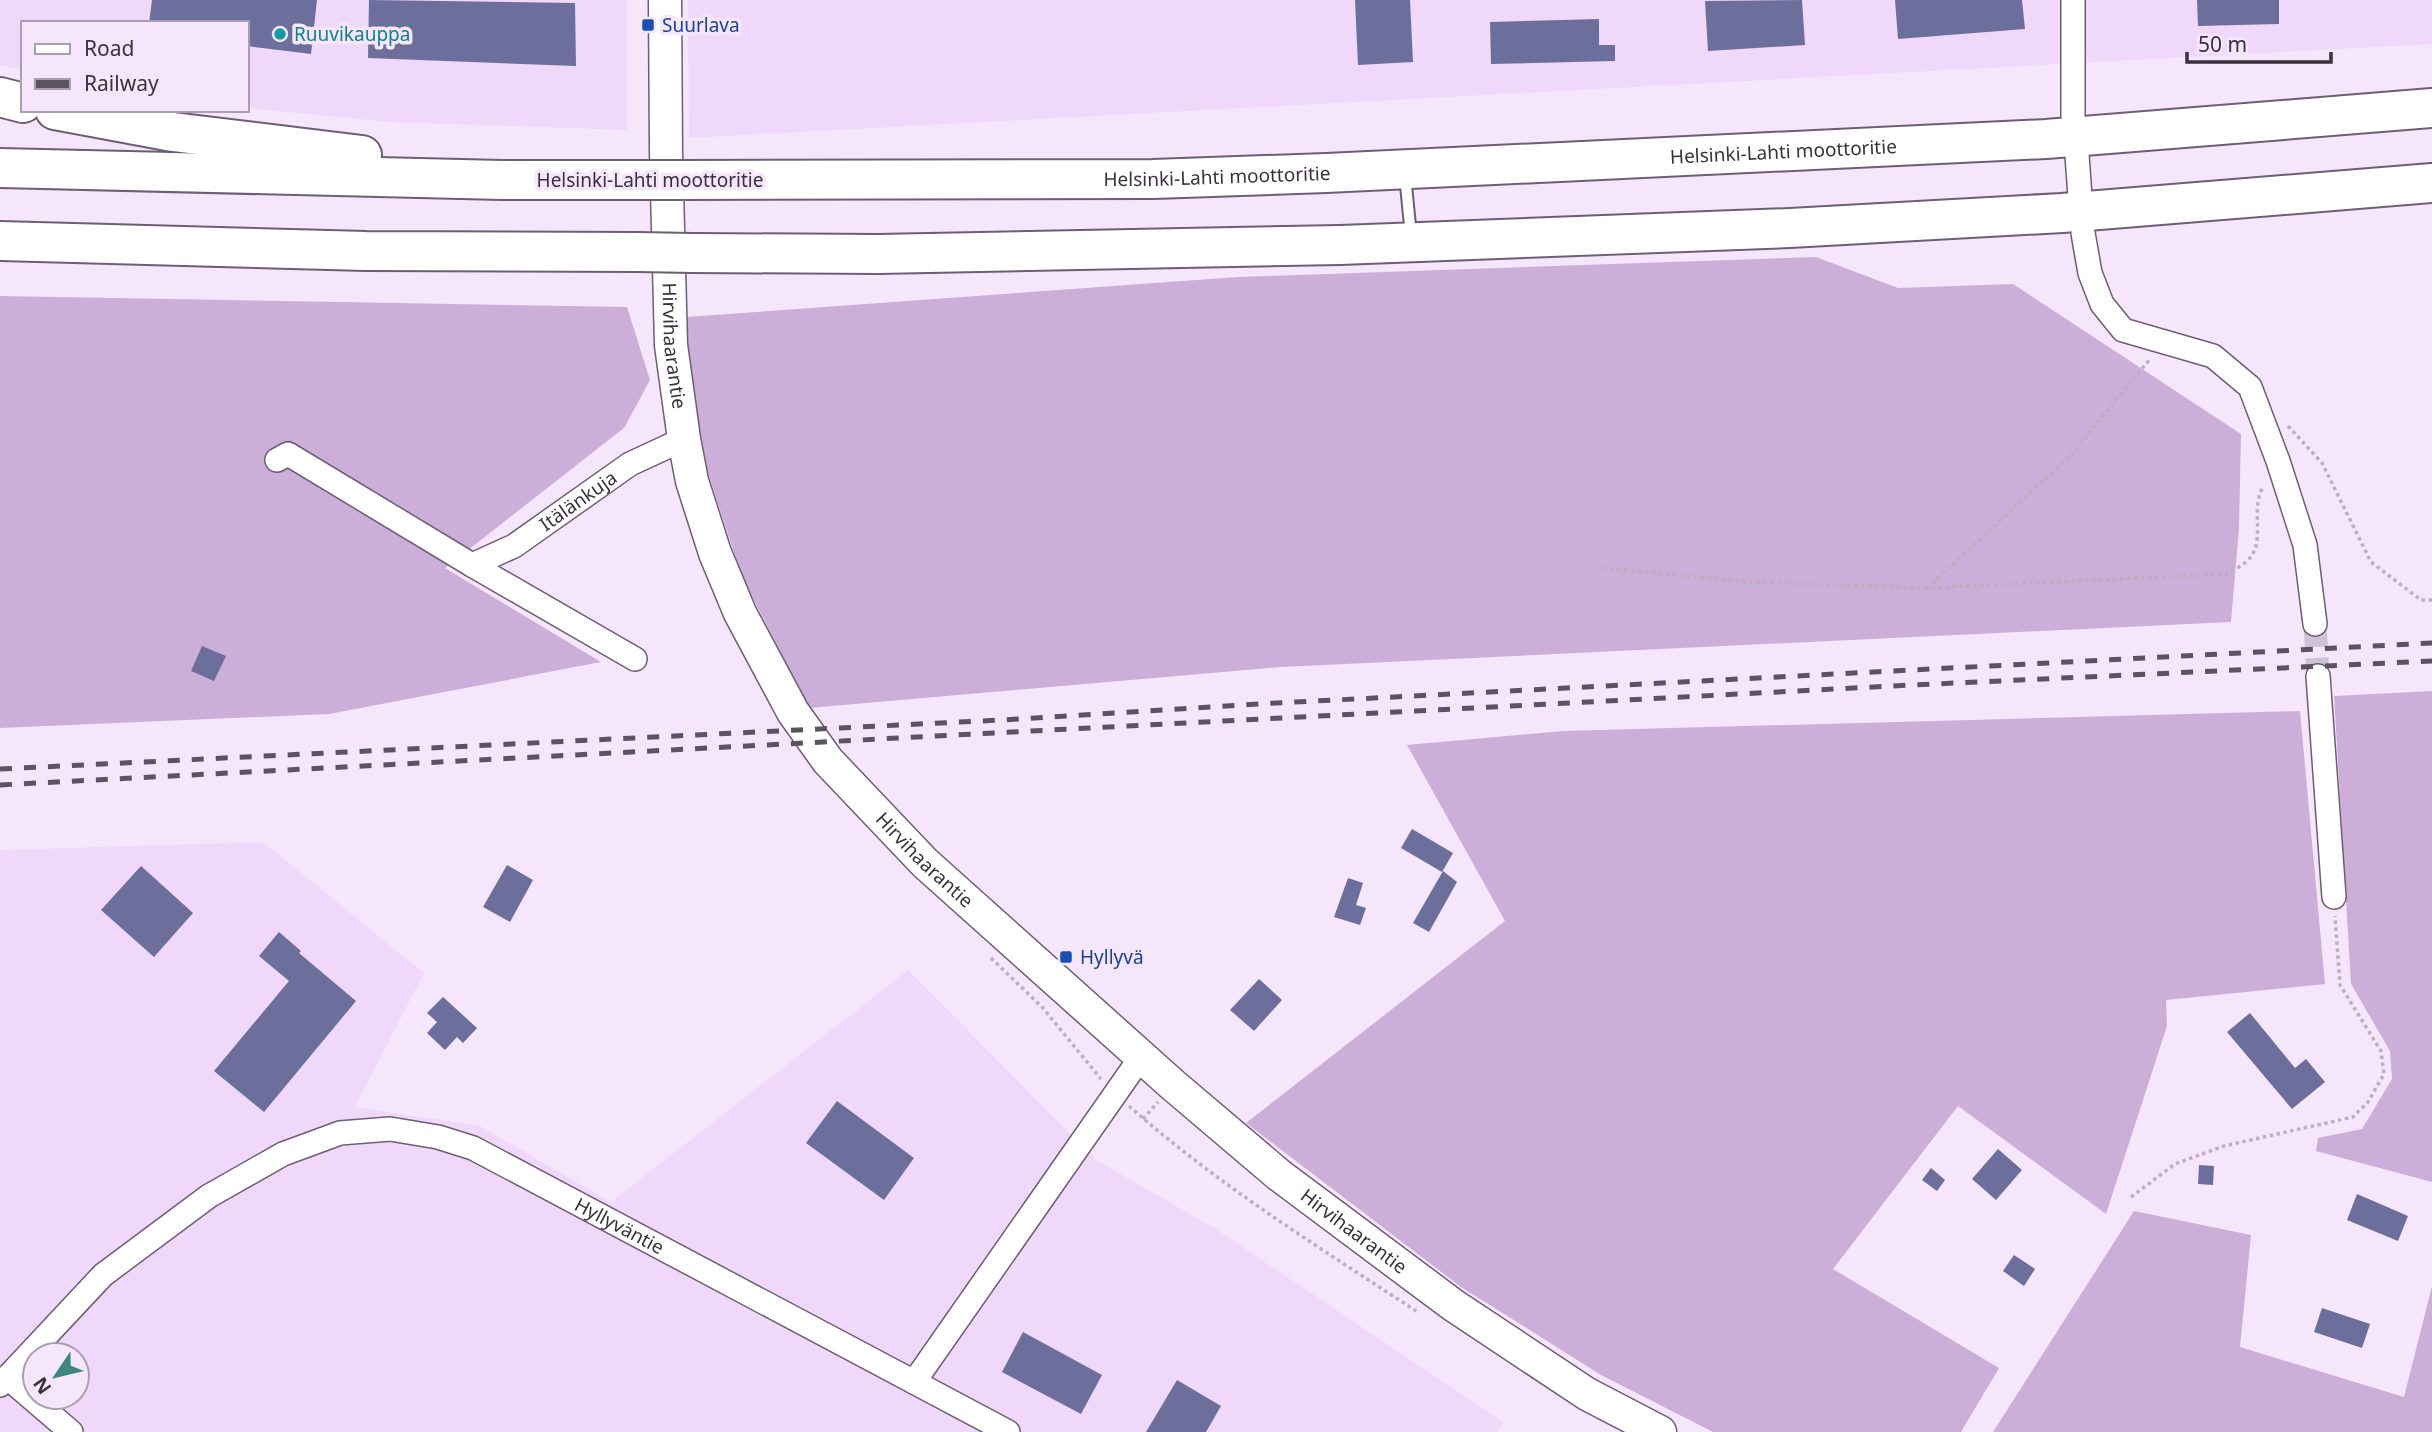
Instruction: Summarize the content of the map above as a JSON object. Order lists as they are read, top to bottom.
{
  "streets": {
    "highway": ["Helsinki-Lahti moottoritie"],
    "street": ["Hirvihaarantie", "Itälänkuja", "Hyllyväntie"]
  },
  "crossings": [
    ["Hirvihaarantie", "Itälänkuja"]
  ],
  "places": {
    "transit": ["Suurlava", "Hyllyvä"],
    "other": ["Ruuvikauppa"]
  },
  "legend": ["Road", "Railway"],
  "scale_bar": "50 m",
  "north": "bottom left"
}
